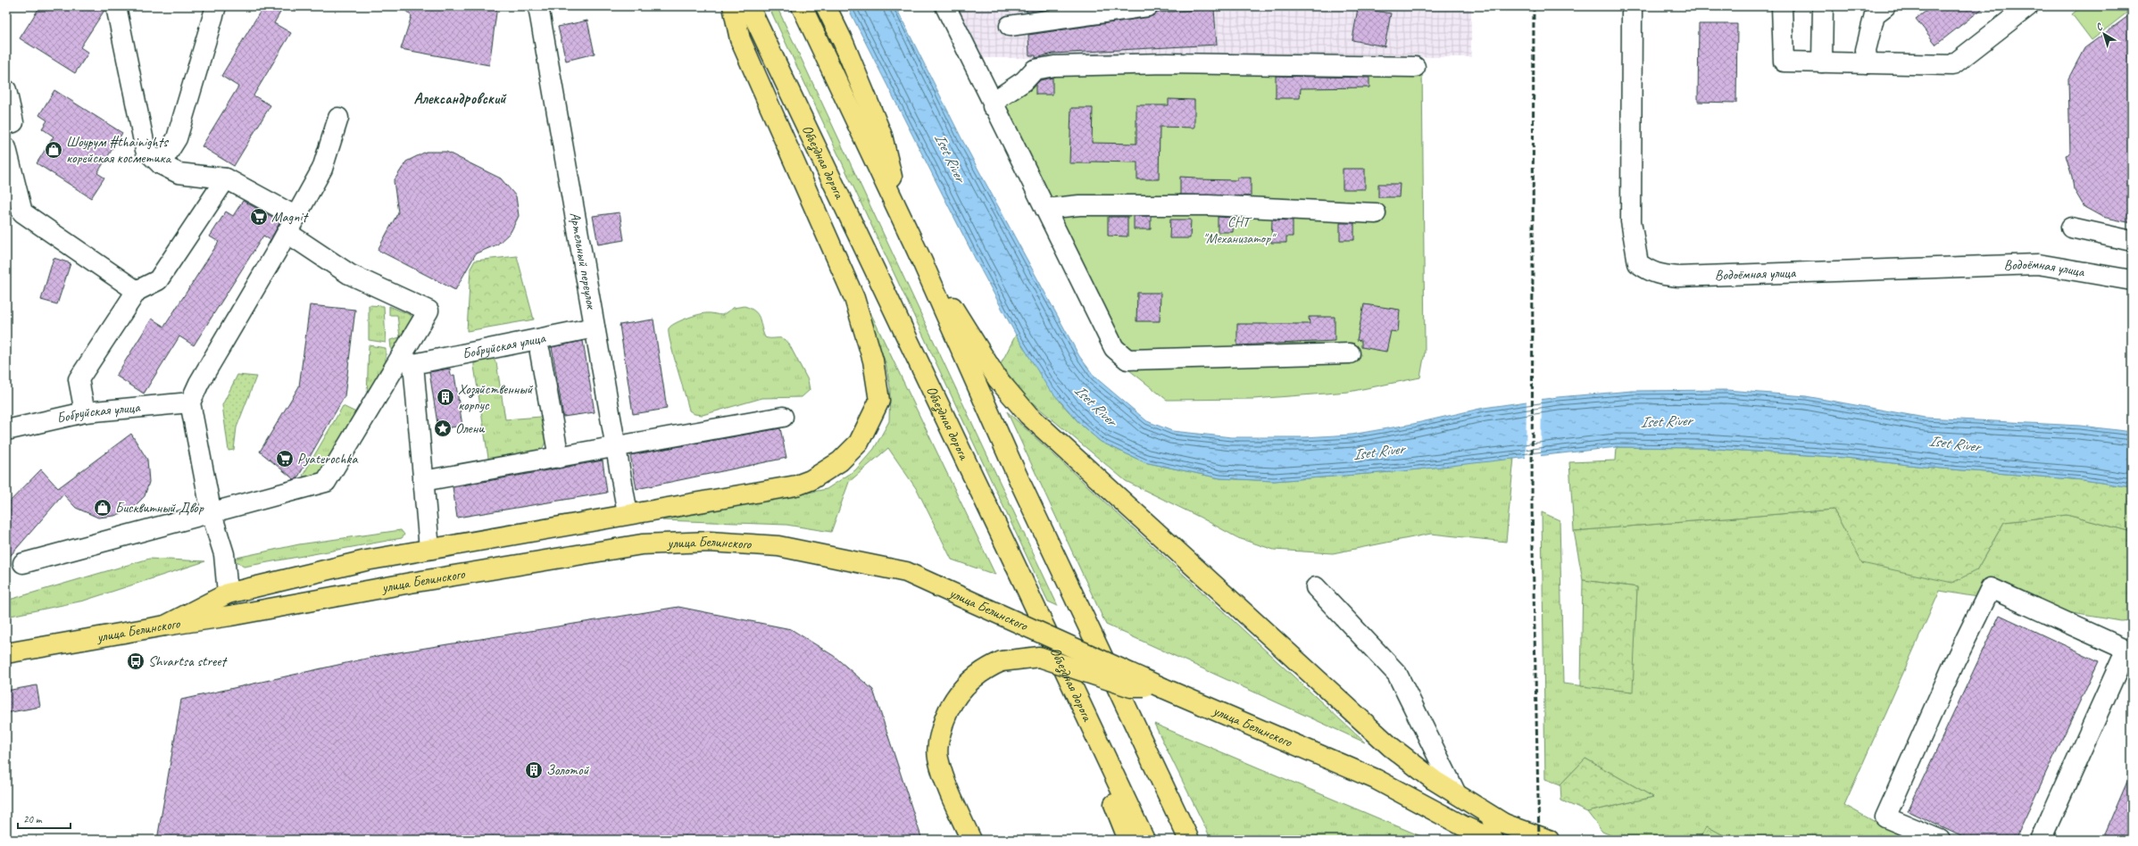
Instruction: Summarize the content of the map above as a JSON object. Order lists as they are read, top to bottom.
{
  "streets": {
    "main road": ["Объездная дорога", "улица Белинского"],
    "street": ["Артельный переулок", "Водоёмная улица", "Бобруйская улица"]
  },
  "crossings": [
    ["Артельный переулок", "Бобруйская улица"]
  ],
  "districts": ["Александровский"],
  "water": ["Iset River"],
  "parks": ["СНТ \"Механизатор\""],
  "places": {
    "shop": ["Шоурум #thainights корейская косметика", "Бисквитный Двор"],
    "supermarket": ["Magnit", "Pyaterochka"],
    "building": ["Хозяйственный корпус", "Золотой"],
    "place": ["Олени"],
    "bus stop": ["Shvartsa street"]
  },
  "scale_bar": "20 m",
  "north": "top left"
}
